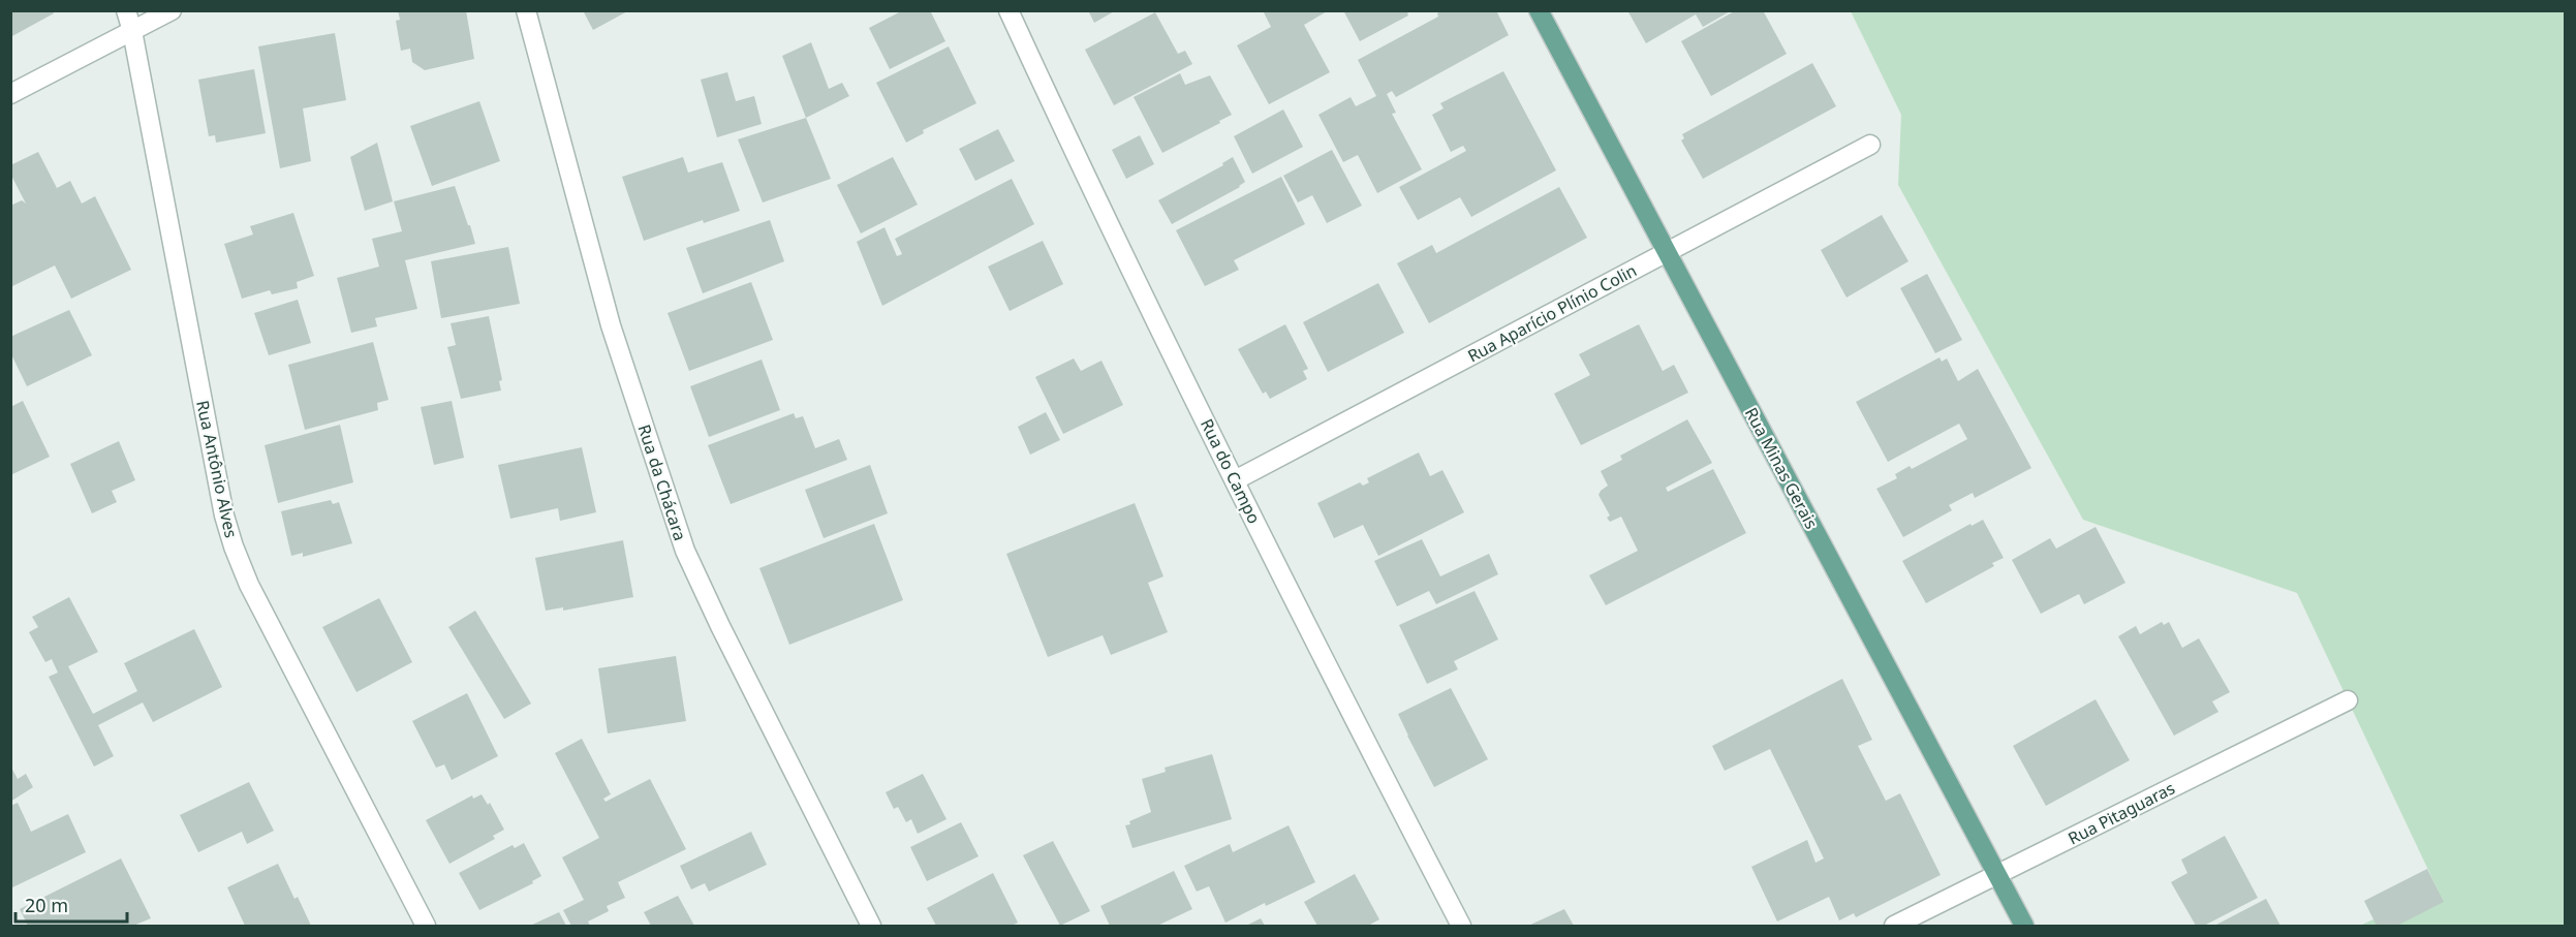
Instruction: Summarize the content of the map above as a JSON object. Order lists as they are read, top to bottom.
{
  "streets": {
    "main road": ["Rua Minas Gerais"],
    "street": [
      "Rua Aparício Plínio Colin",
      "Rua Antônio Alves",
      "Rua do Campo",
      "Rua da Chácara",
      "Rua Pitaguaras"
    ]
  },
  "crossings": [
    ["Rua Aparício Plínio Colin", "Rua Minas Gerais"],
    ["Rua Aparício Plínio Colin", "Rua do Campo"],
    ["Rua Minas Gerais", "Rua Pitaguaras"]
  ],
  "scale_bar": "20 m"
}
